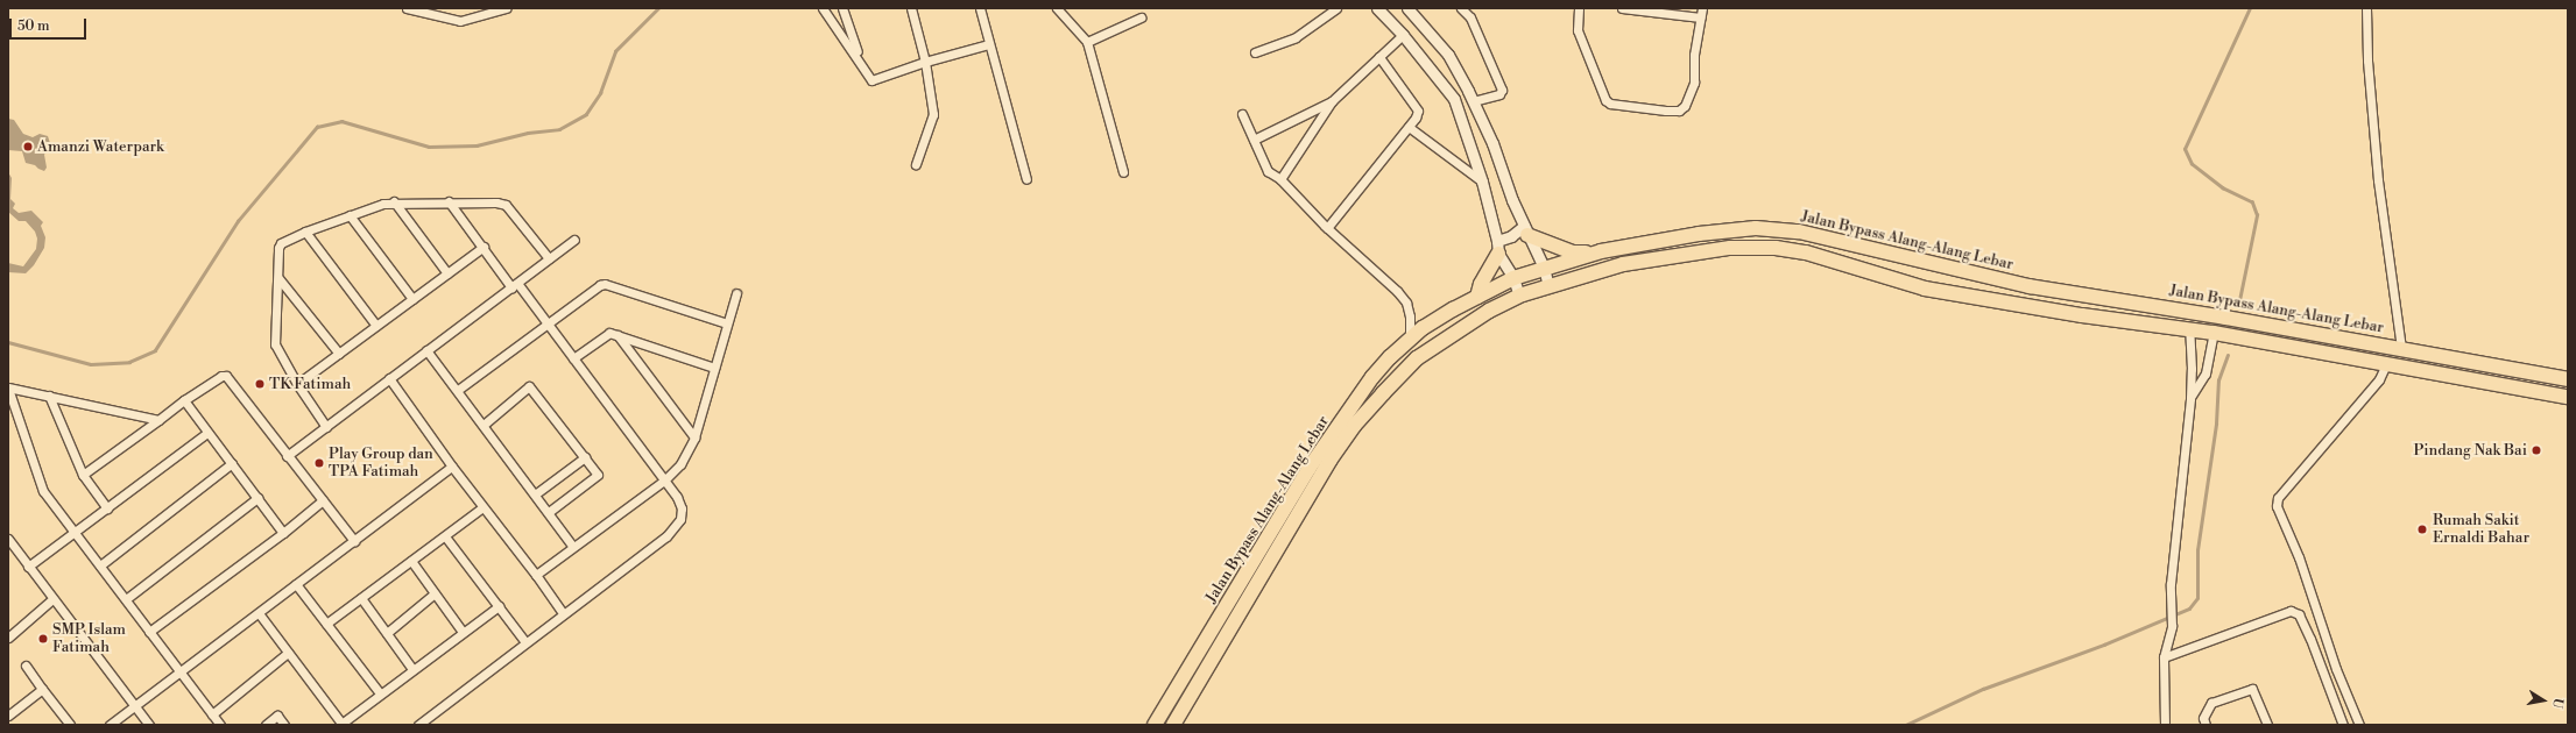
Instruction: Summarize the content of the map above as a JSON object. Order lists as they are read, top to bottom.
{
  "streets": {
    "highway": ["Jalan Bypass Alang-Alang Lebar"]
  },
  "places": [
    "Amanzi Waterpark",
    "TK Fatimah",
    "Pindang Nak Bai",
    "Play Group dan TPA Fatimah",
    "Rumah Sakit Ernaldi Bahar",
    "SMP Islam Fatimah"
  ],
  "scale_bar": "50 m",
  "north": "right"
}
